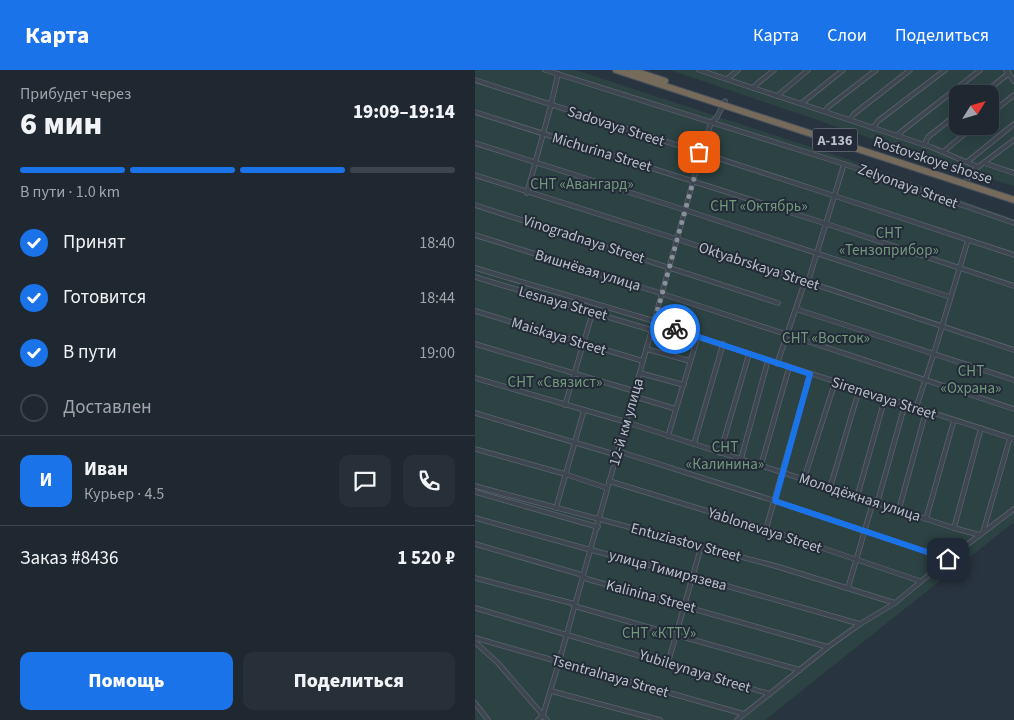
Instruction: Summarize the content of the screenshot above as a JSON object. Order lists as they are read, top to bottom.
{
  "streets": {
    "highway": ["А-136", "Rostovskoye shosse"],
    "street": [
      "Sadovaya Street",
      "Michurina Street",
      "Zelyonaya Street",
      "Vinogradnaya Street",
      "Oktyabrskaya Street",
      "Вишнёвая улица",
      "Lesnaya Street",
      "Maiskaya Street",
      "Sirenevaya Street",
      "12-й км улица",
      "Молодёжная улица",
      "Yablonevaya Street",
      "Entuziastov Street",
      "улица Тимирязева",
      "Kalinina Street",
      "Yubileynaya Street",
      "Tsentralnaya Street"
    ]
  },
  "crossings": [
    ["Sadovaya Street", "12-й км улица"],
    ["Michurina Street", "12-й км улица"],
    ["Rostovskoye shosse", "12-й км улица"],
    ["Zelyonaya Street", "12-й км улица"],
    ["Vinogradnaya Street", "12-й км улица"],
    ["Oktyabrskaya Street", "12-й км улица"],
    ["Вишнёвая улица", "12-й км улица"],
    ["Lesnaya Street", "12-й км улица"],
    ["Maiskaya Street", "12-й км улица"],
    ["Sirenevaya Street", "12-й км улица"],
    ["12-й км улица", "Молодёжная улица"],
    ["12-й км улица", "Yablonevaya Street"],
    ["12-й км улица", "Entuziastov Street"],
    ["12-й км улица", "улица Тимирязева"],
    ["12-й км улица", "Kalinina Street"],
    ["12-й км улица", "Yubileynaya Street"],
    ["12-й км улица", "Tsentralnaya Street"]
  ],
  "parks": [
    "СНТ «Авангард»",
    "СНТ «Октябрь»",
    "СНТ «Тензоприбор»",
    "СНТ «Восток»",
    "СНТ «Охрана»",
    "СНТ «Связист»",
    "СНТ «Калинина»",
    "СНТ «КТТУ»"
  ],
  "north": "top right",
  "page": {
    "header": "Карта",
    "nav": ["Карта", "Слои", "Поделиться"],
    "heading": ["6 мин", "Прибудет через", "19:09–19:14"],
    "panel": [
      "Иван",
      "Курьер · 4.5",
      "Заказ #8436",
      "1 520 ₽"
    ],
    "bar": "В пути · 1.0 km",
    "list": [
      ["Принят", "18:40"],
      ["Готовится", "18:44"],
      ["В пути", "19:00"],
      "Доставлен"
    ],
    "round": "И",
    "buttons": ["Помощь", "Поделиться"]
  }
}
